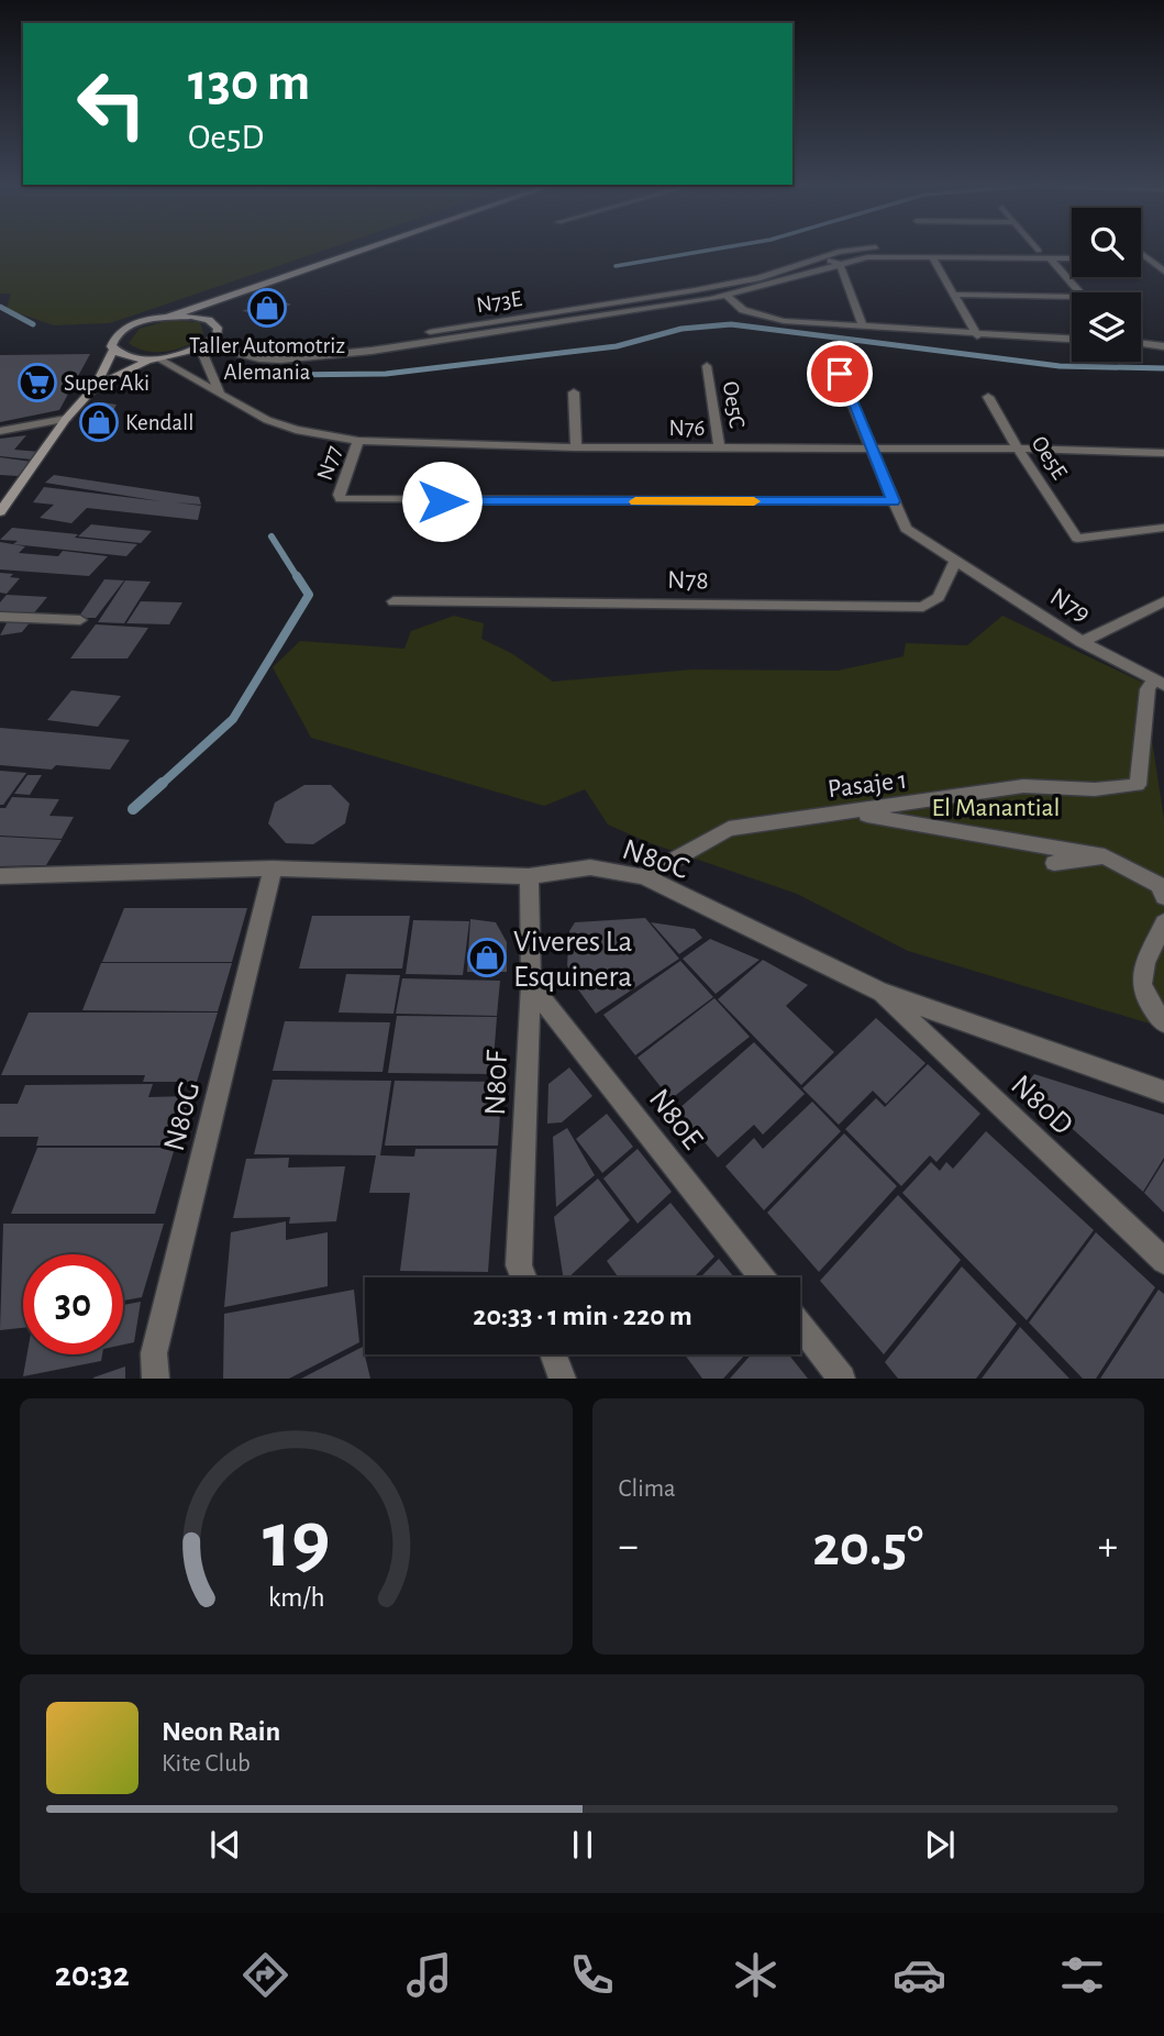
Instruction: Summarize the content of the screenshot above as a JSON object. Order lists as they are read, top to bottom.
{
  "streets": {
    "street": [
      "N73E",
      "Oe5C",
      "N76",
      "Oe5E",
      "N77",
      "N78",
      "N79",
      "Pasaje 1",
      "N80C",
      "N80F",
      "N80D",
      "N80G",
      "N80E"
    ]
  },
  "crossings": [
    ["Oe5C", "N76"],
    ["N76", "Oe5E"],
    ["N76", "N77"],
    ["N76", "N79"],
    ["N77", "N79"],
    ["N78", "N79"],
    ["N79", "Pasaje 1"],
    ["Pasaje 1", "N80C"],
    ["N80C", "N80F"],
    ["N80C", "N80D"],
    ["N80C", "N80G"],
    ["N80F", "N80E"]
  ],
  "parks": ["El Manantial"],
  "places": {
    "shop": ["Taller Automotriz Alemania", "Kendall", "Viveres La Esquinera"],
    "supermarket": ["Super Aki"]
  },
  "page": {
    "turn": ["130 m", "Oe5D"],
    "limit": "30",
    "trip": "20:33 · 1 min · 220 m",
    "tile": "Clima",
    "heat": ["−", "20.5°", "+"],
    "song": ["Neon Rain", "Kite Club"],
    "tabs": "20:32",
    "gauge": ["19", "km/h"]
  }
}
